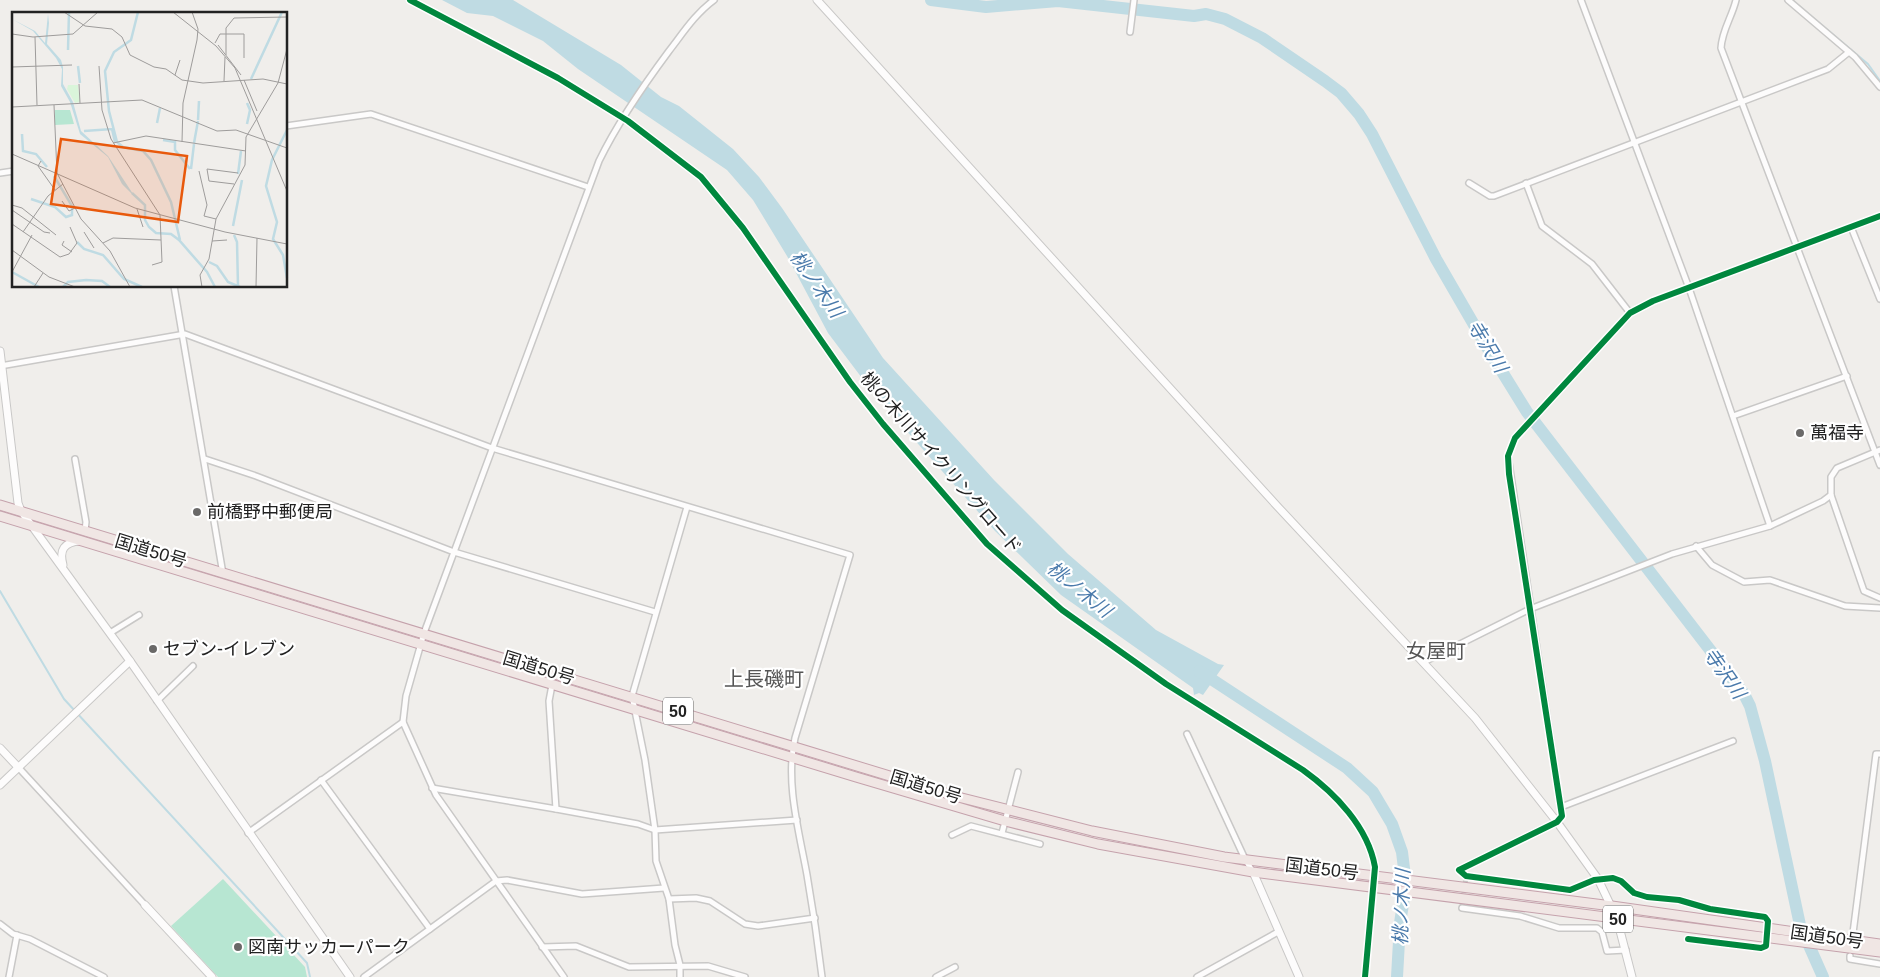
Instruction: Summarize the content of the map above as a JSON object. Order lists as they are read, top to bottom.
{
  "streets": {
    "highway": ["国道50号", "50"],
    "cycle path": ["桃の木川サイクリングロード"]
  },
  "districts": ["女屋町", "上長磯町"],
  "water": ["桃ノ木川", "寺沢川"],
  "places": [
    "萬福寺",
    "前橋野中郵便局",
    "セブン-イレブン",
    "図南サッカーパーク"
  ]
}
